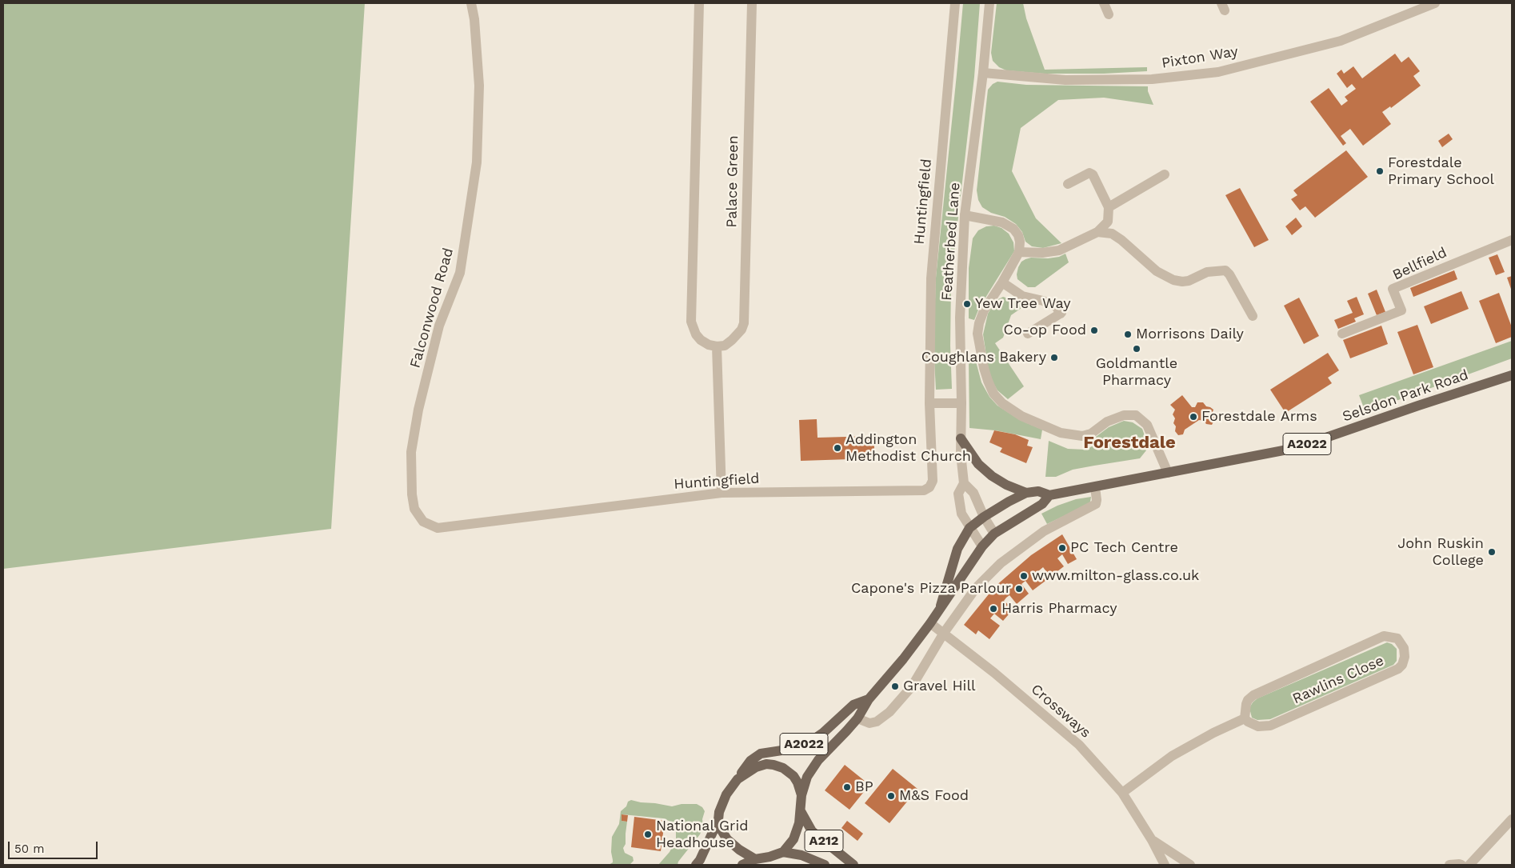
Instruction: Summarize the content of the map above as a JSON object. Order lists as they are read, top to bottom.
{
  "streets": {
    "main road": ["Selsdon Park Road", "A2022", "A212"],
    "street": [
      "Pixton Way",
      "Palace Green",
      "Huntingfield",
      "Featherbed Lane",
      "Bellfield",
      "Falconwood Road",
      "Rawlins Close",
      "Crossways"
    ]
  },
  "crossings": [
    ["Pixton Way", "Featherbed Lane"],
    ["Huntingfield", "Falconwood Road"],
    ["Featherbed Lane", "Selsdon Park Road"],
    ["Selsdon Park Road", "Crossways"],
    ["Selsdon Park Road", "A212"]
  ],
  "districts": ["Forestdale"],
  "places": [
    "Forestdale Primary School",
    "Yew Tree Way",
    "Co-op Food",
    "Morrisons Daily",
    "Goldmantle Pharmacy",
    "Coughlans Bakery",
    "Forestdale Arms",
    "Addington Methodist Church",
    "PC Tech Centre",
    "John Ruskin College",
    "www.milton-glass.co.uk",
    "Capone's Pizza Parlour",
    "Harris Pharmacy",
    "Gravel Hill",
    "BP",
    "M&S Food",
    "National Grid Headhouse"
  ],
  "scale_bar": "50 m"
}
